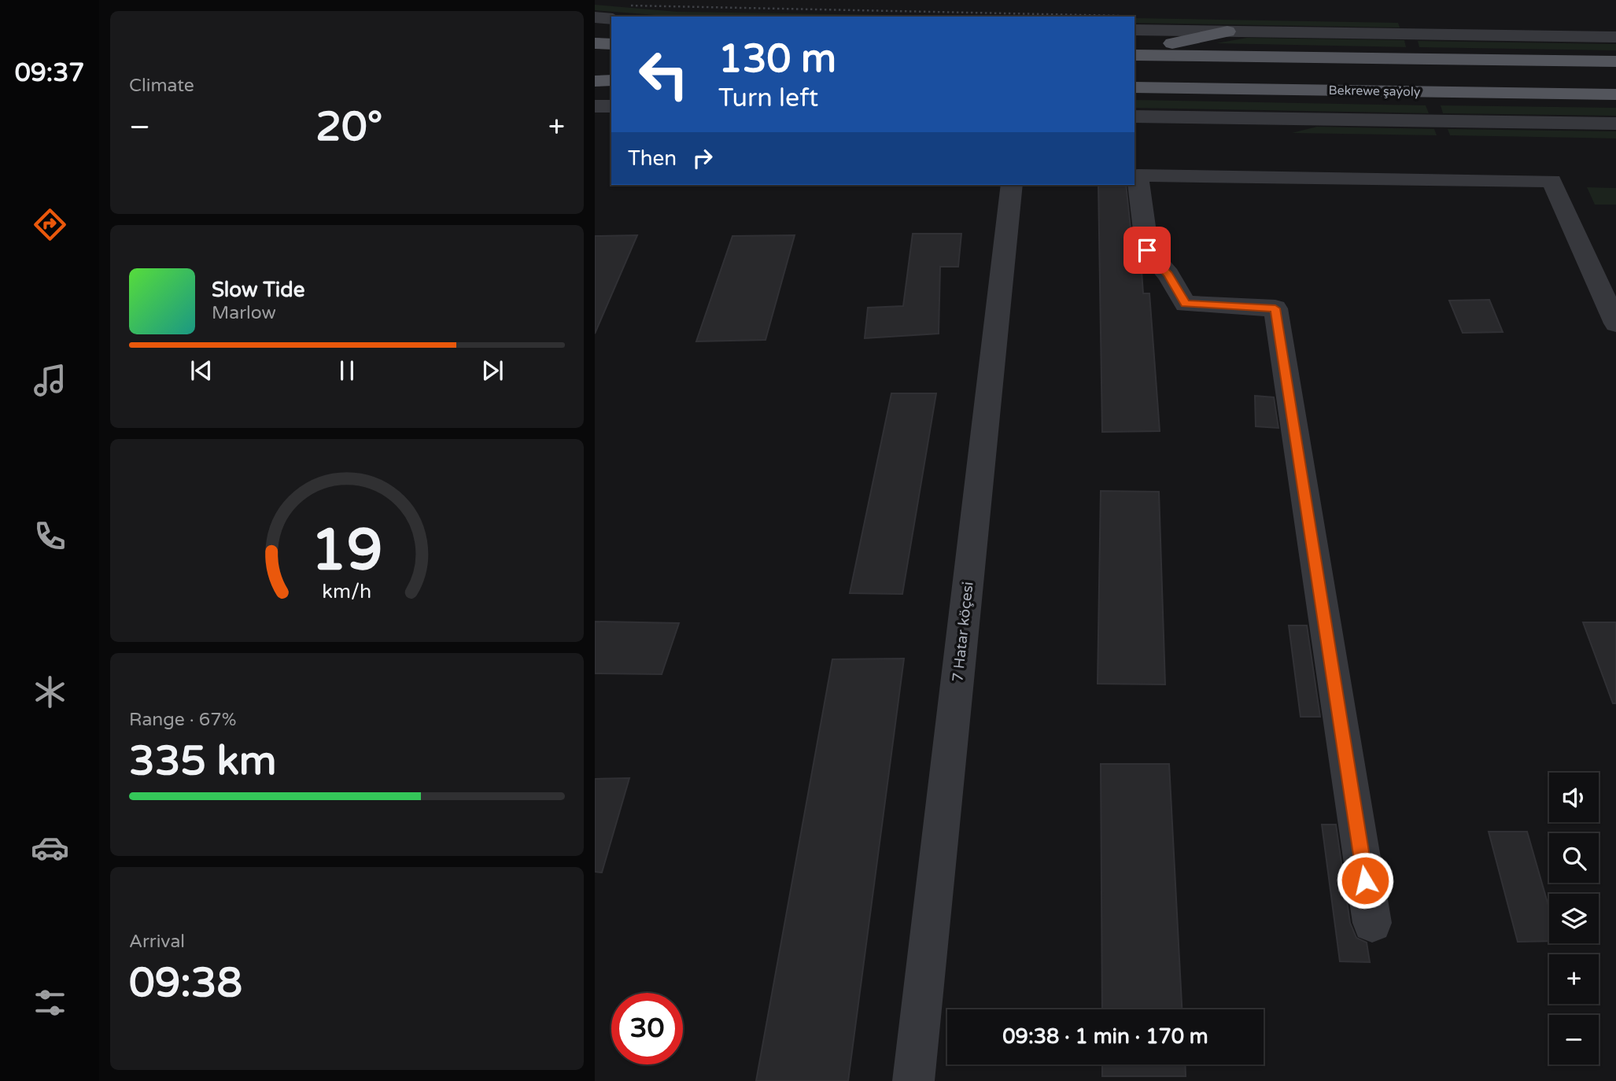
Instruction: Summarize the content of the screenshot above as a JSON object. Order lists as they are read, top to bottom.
{
  "streets": {
    "main road": ["Bekrewe şaýoly"],
    "street": ["7 Hatar köçesi"]
  },
  "page": {
    "tabs": "09:37",
    "tile": [
      "Climate",
      ["Range · 67%", "335 km"],
      ["Arrival", "09:38"]
    ],
    "turn": ["130 m", "Turn left"],
    "heat": ["−", "20°", "+"],
    "then": "Then",
    "song": ["Slow Tide", "Marlow"],
    "map_buttons": ["+", "−"],
    "limit": "30",
    "trip": "09:38 · 1 min · 170 m",
    "gauge": ["19", "km/h"]
  }
}
